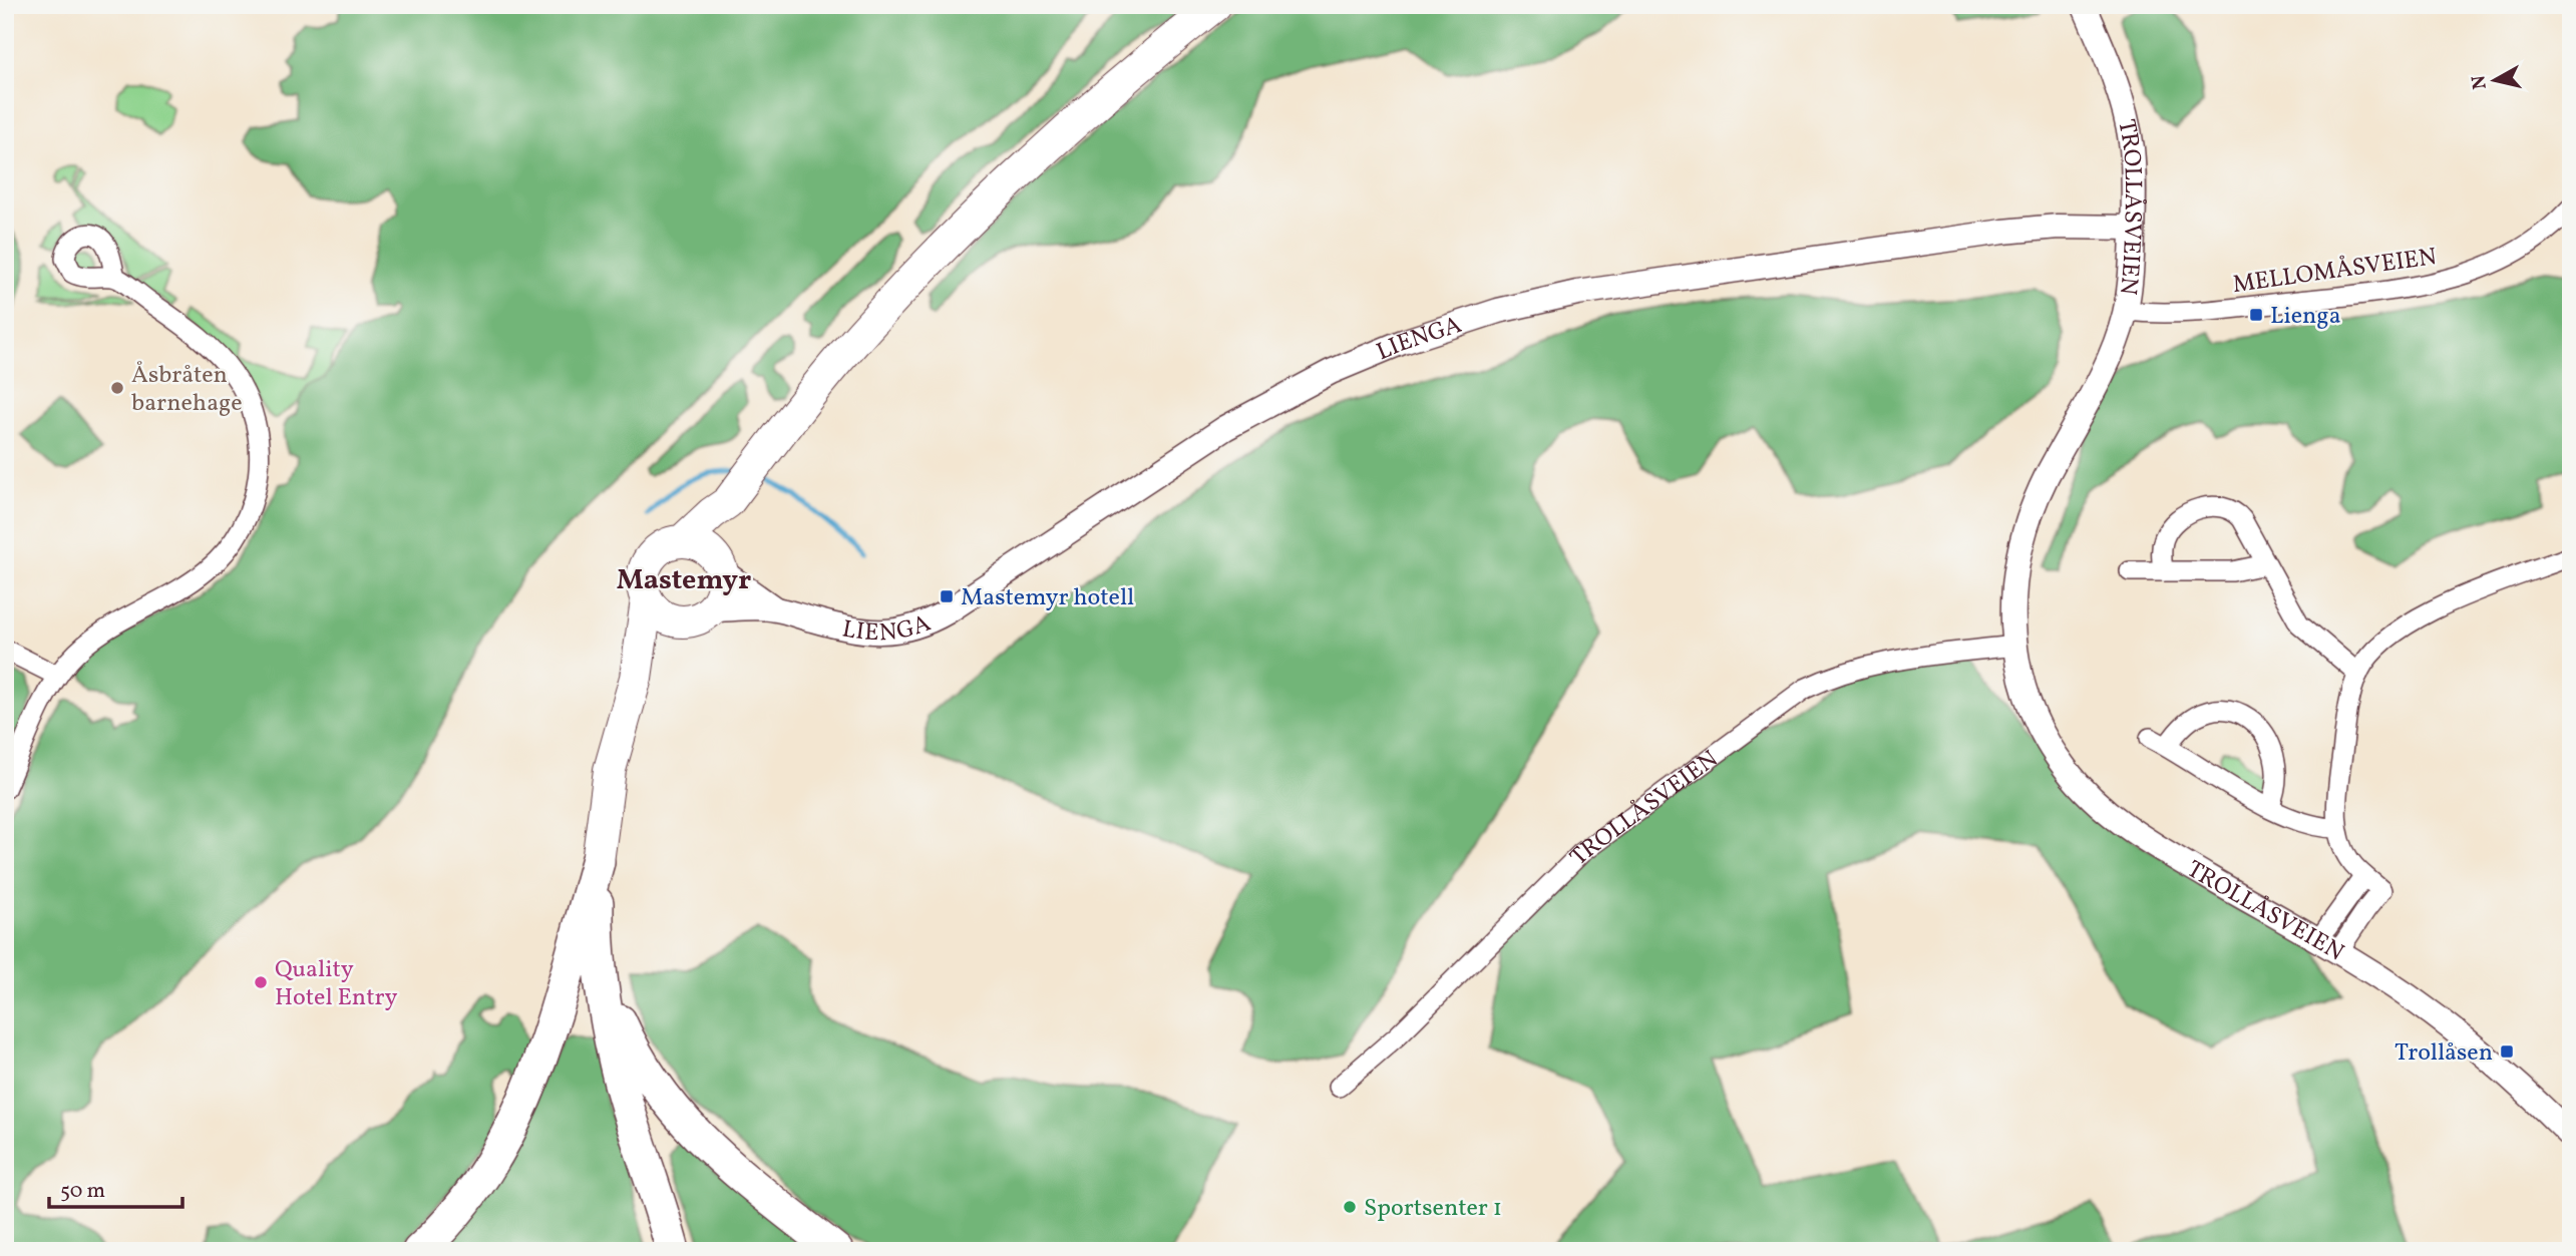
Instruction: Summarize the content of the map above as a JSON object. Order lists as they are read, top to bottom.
{
  "streets": {
    "street": ["TROLLÅSVEIEN", "MELLOMÅSVEIEN", "LIENGA"]
  },
  "crossings": [
    ["TROLLÅSVEIEN", "MELLOMÅSVEIEN"],
    ["TROLLÅSVEIEN", "LIENGA"]
  ],
  "districts": ["Mastemyr"],
  "places": {
    "transit": ["Lienga", "Mastemyr hotell", "Trollåsen"],
    "other": ["Åsbråten barnehage", "Quality Hotel Entry", "Sportsenter 1"]
  },
  "scale_bar": "50 m",
  "north": "left"
}
